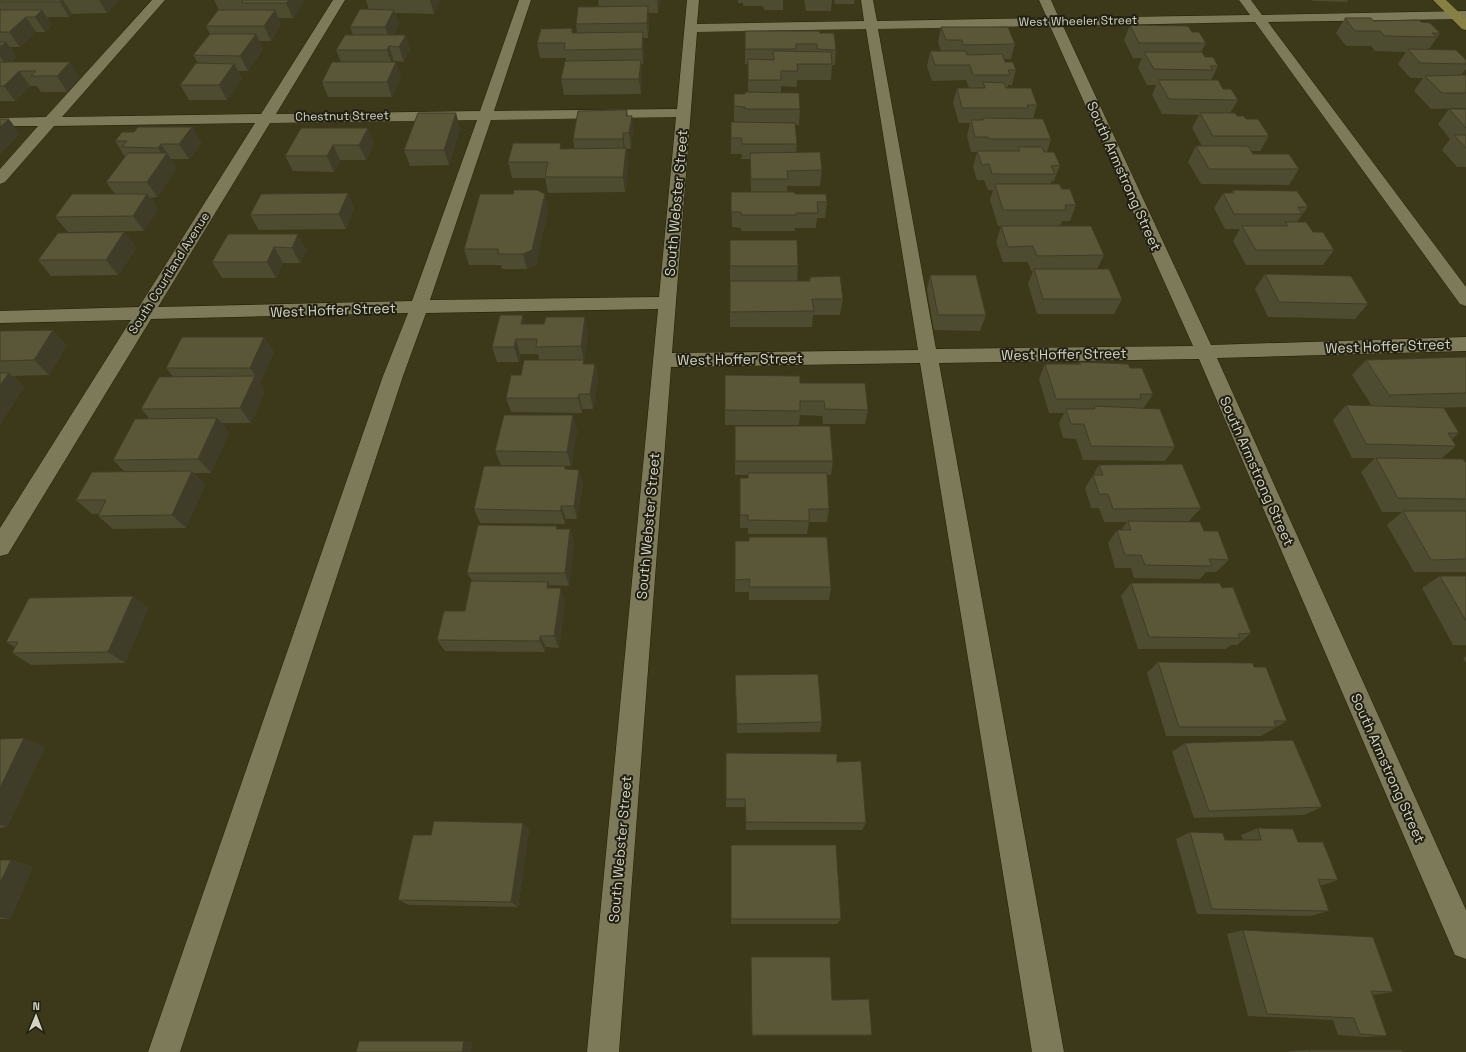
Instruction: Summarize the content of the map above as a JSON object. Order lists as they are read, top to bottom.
{
  "streets": {
    "street": [
      "West Wheeler Street",
      "Chestnut Street",
      "South Armstrong Street",
      "South Webster Street",
      "South Courtland Avenue",
      "West Hoffer Street"
    ]
  },
  "crossings": [
    ["West Wheeler Street", "South Armstrong Street"],
    ["West Wheeler Street", "South Webster Street"],
    ["Chestnut Street", "South Webster Street"],
    ["Chestnut Street", "South Courtland Avenue"],
    ["South Armstrong Street", "West Hoffer Street"],
    ["South Webster Street", "West Hoffer Street"],
    ["South Courtland Avenue", "West Hoffer Street"]
  ],
  "north": "top"
}
